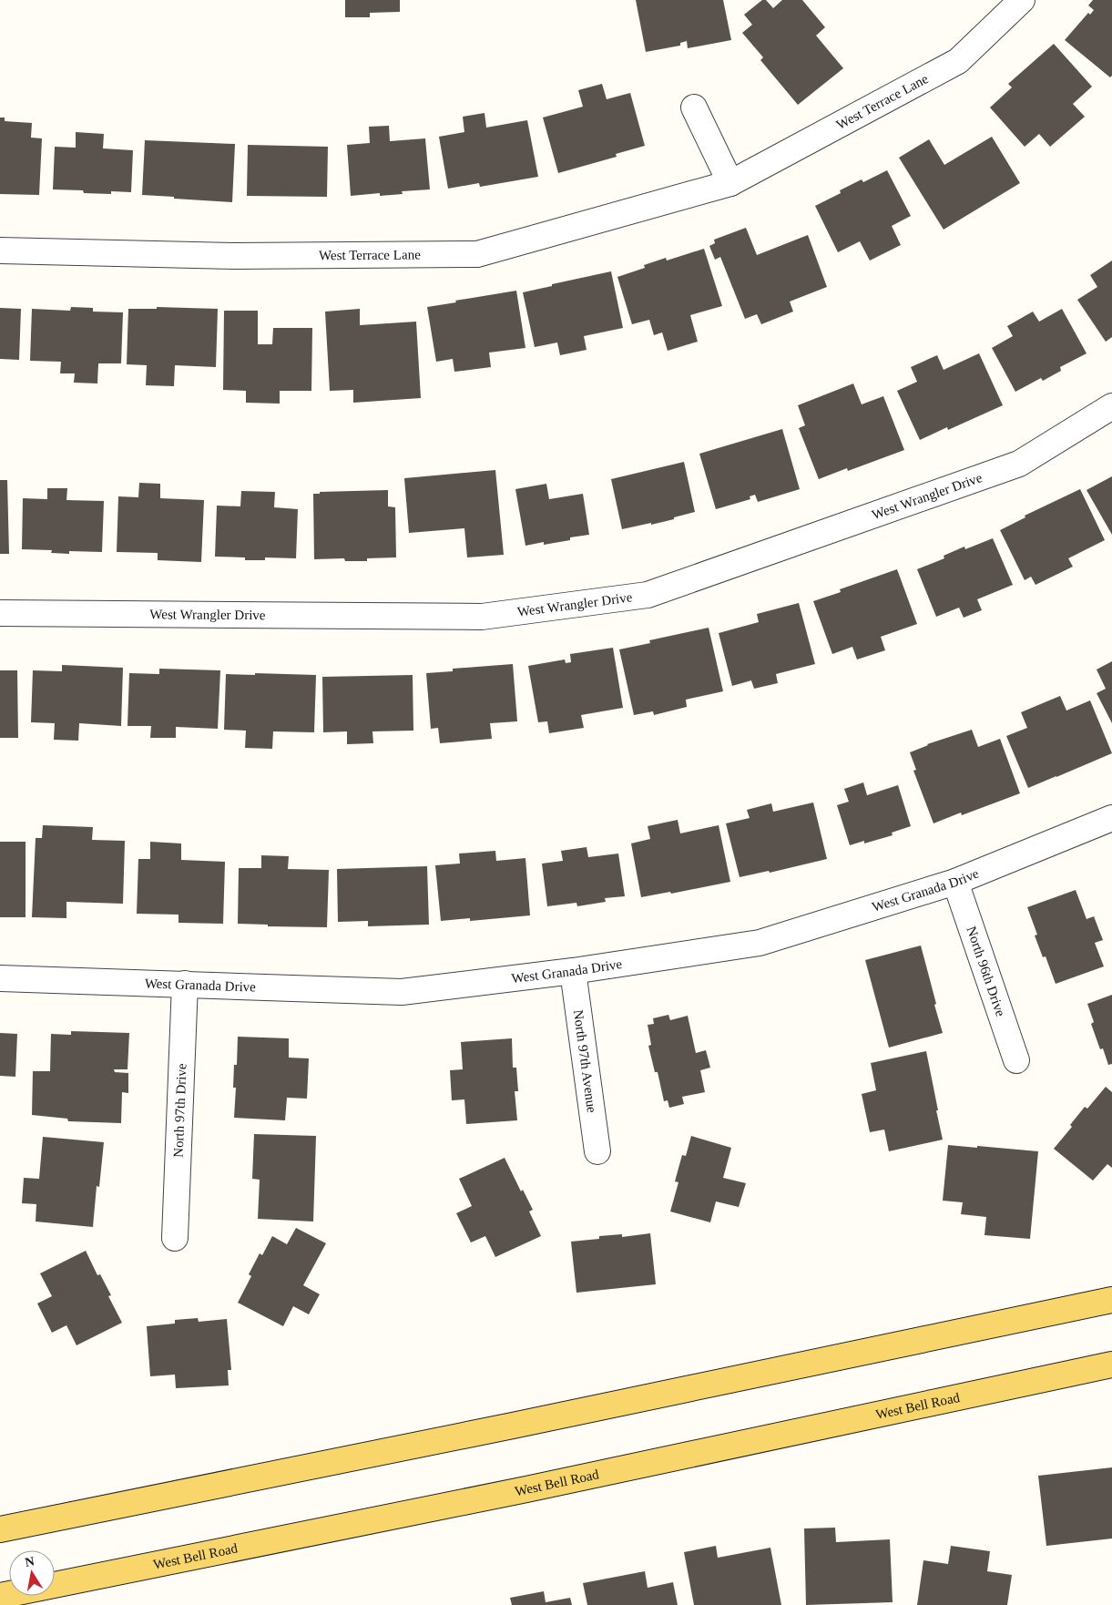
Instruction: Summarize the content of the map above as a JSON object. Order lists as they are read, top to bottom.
{
  "streets": {
    "main road": ["West Bell Road"],
    "street": [
      "West Terrace Lane",
      "West Wrangler Drive",
      "West Granada Drive",
      "North 96th Drive",
      "North 97th Avenue",
      "North 97th Drive"
    ]
  },
  "crossings": [
    ["West Granada Drive", "North 96th Drive"],
    ["West Granada Drive", "North 97th Avenue"],
    ["West Granada Drive", "North 97th Drive"]
  ],
  "north": "top"
}
